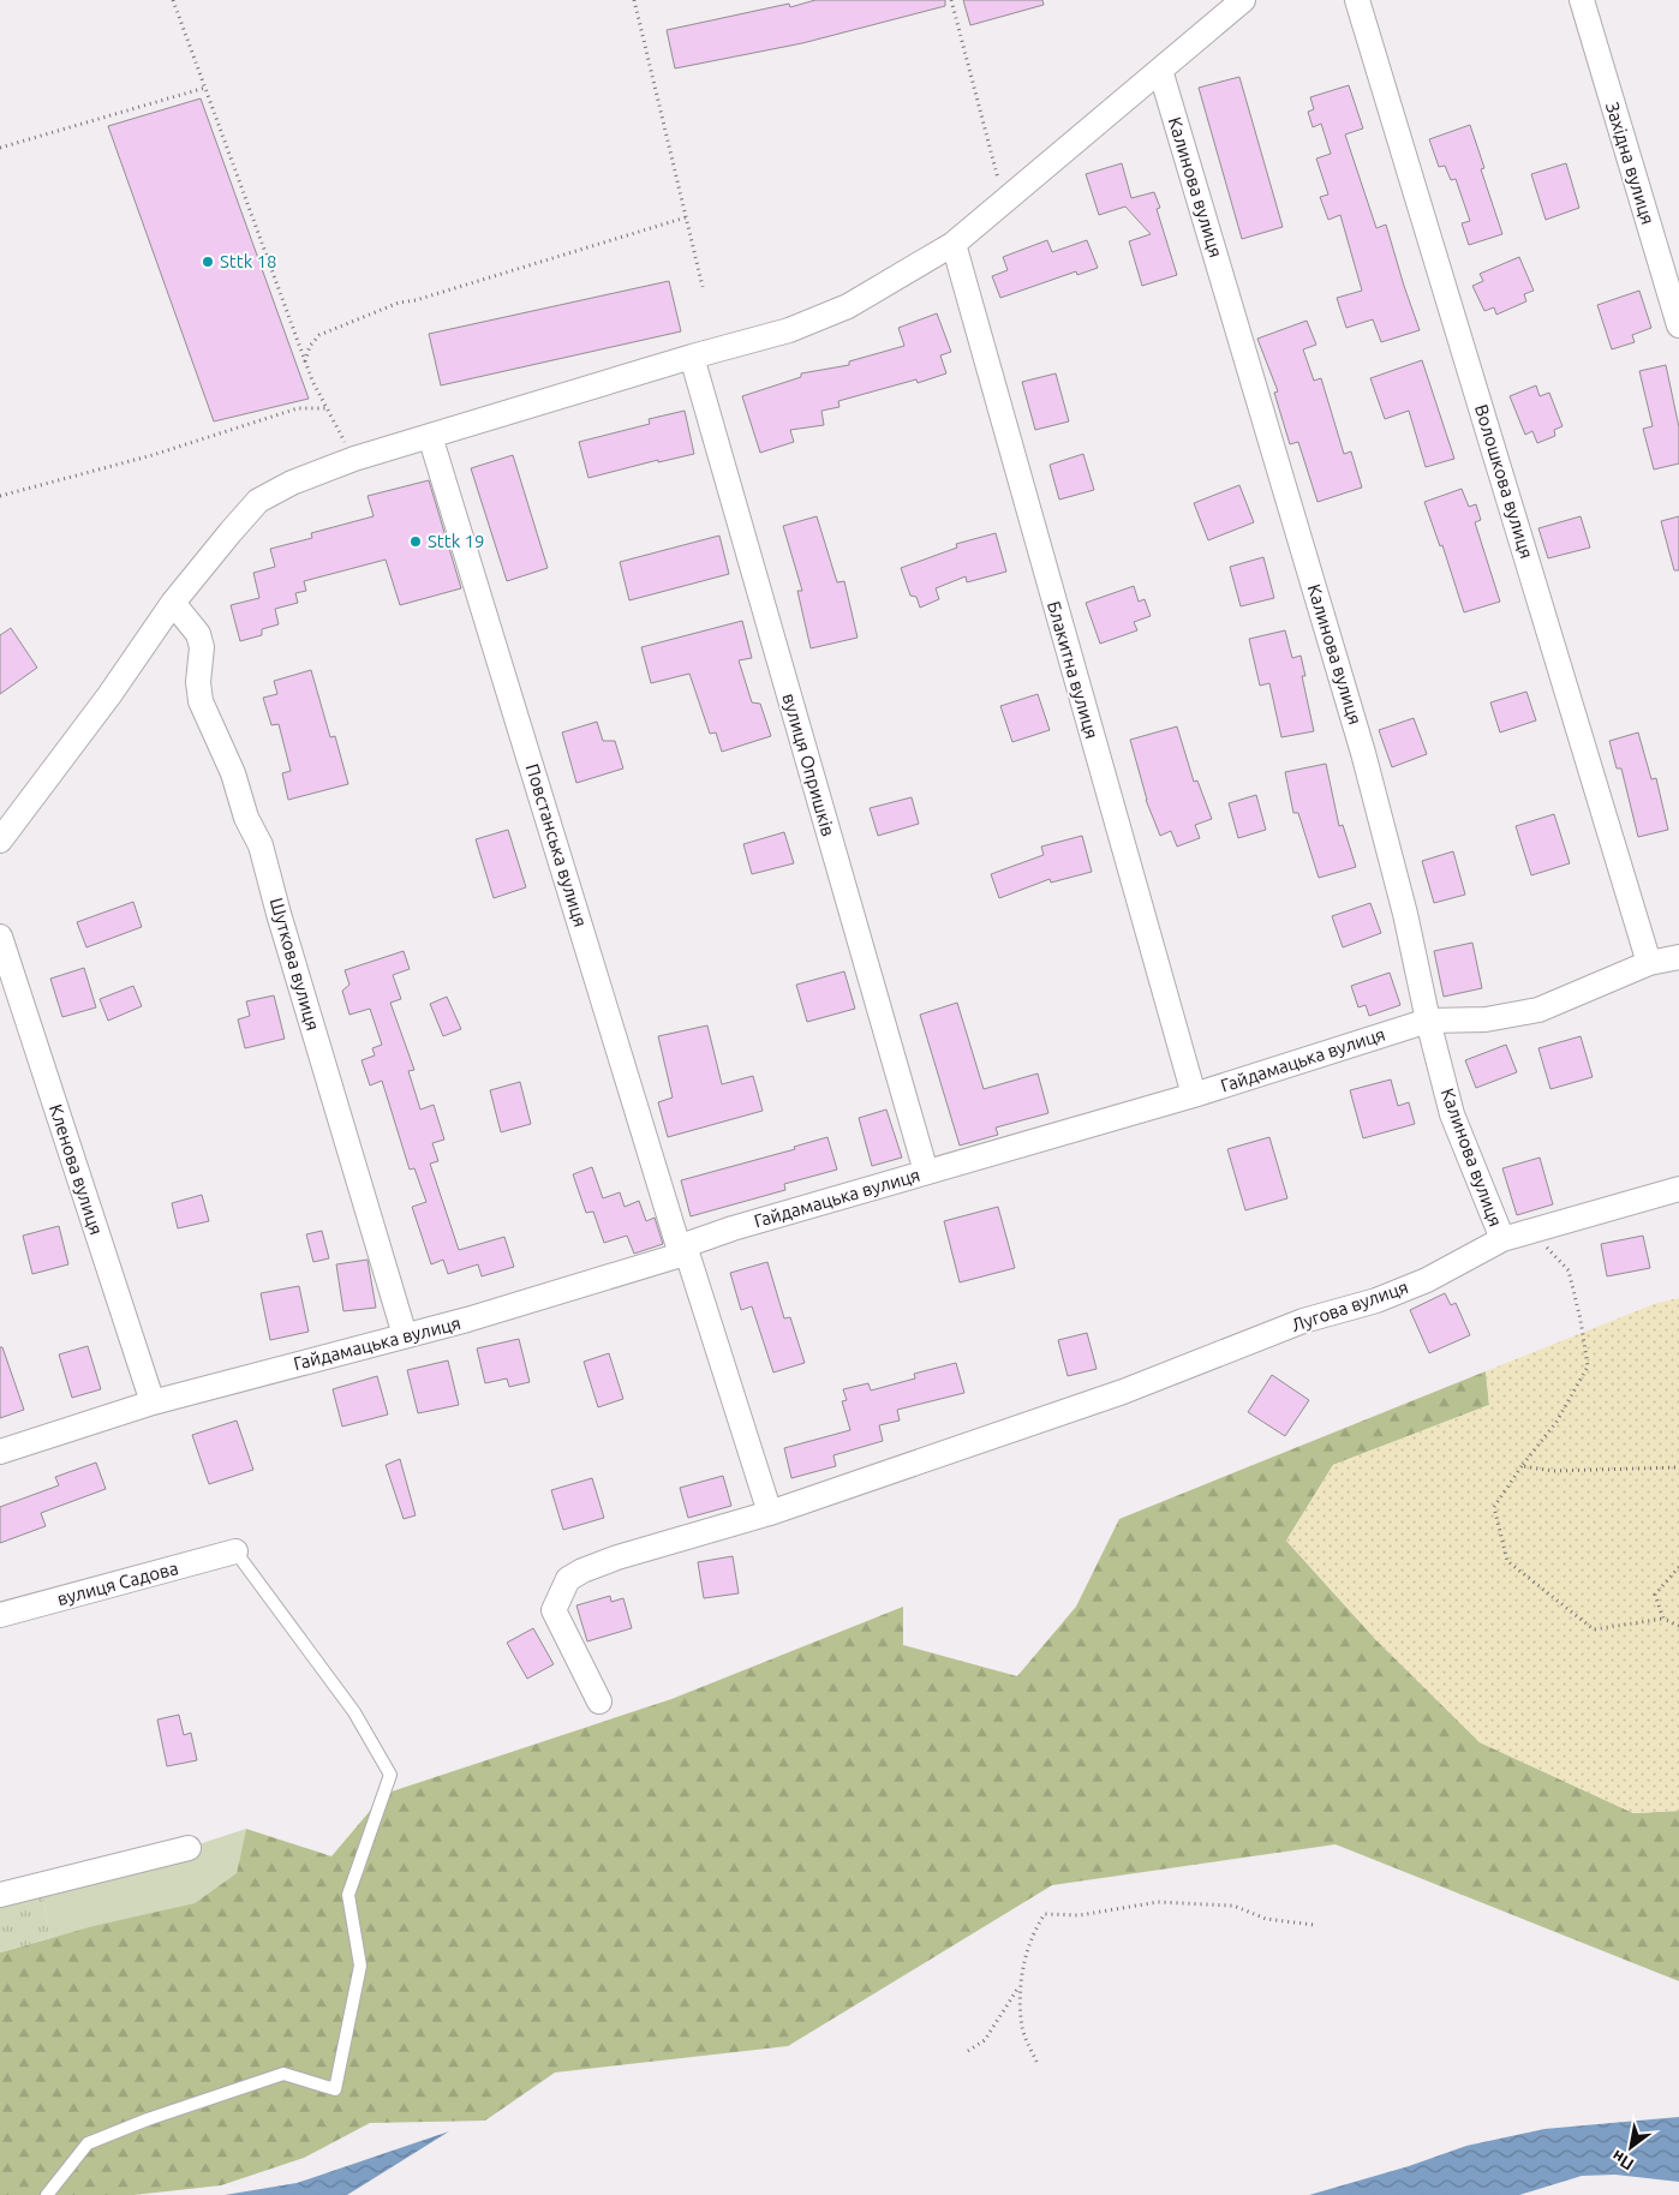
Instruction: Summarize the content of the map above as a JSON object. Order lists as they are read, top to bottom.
{
  "streets": {
    "street": [
      "Західна вулиця",
      "Калинова вулиця",
      "Волошкова вулиця",
      "Блакитна вулиця",
      "вулиця Опришків",
      "Повстанська вулиця",
      "Шуткова вулиця",
      "Гайдамацька вулиця",
      "Кленова вулиця",
      "Лугова вулиця",
      "вулиця Садова"
    ]
  },
  "crossings": [
    ["Калинова вулиця", "Гайдамацька вулиця"],
    ["Калинова вулиця", "Лугова вулиця"],
    ["Волошкова вулиця", "Гайдамацька вулиця"],
    ["Блакитна вулиця", "Гайдамацька вулиця"],
    ["вулиця Опришків", "Гайдамацька вулиця"],
    ["Повстанська вулиця", "Гайдамацька вулиця"],
    ["Повстанська вулиця", "Лугова вулиця"],
    ["Шуткова вулиця", "Гайдамацька вулиця"],
    ["Гайдамацька вулиця", "Кленова вулиця"]
  ],
  "places": ["Sttk 18", "Sttk 19"],
  "north": "bottom left"
}
